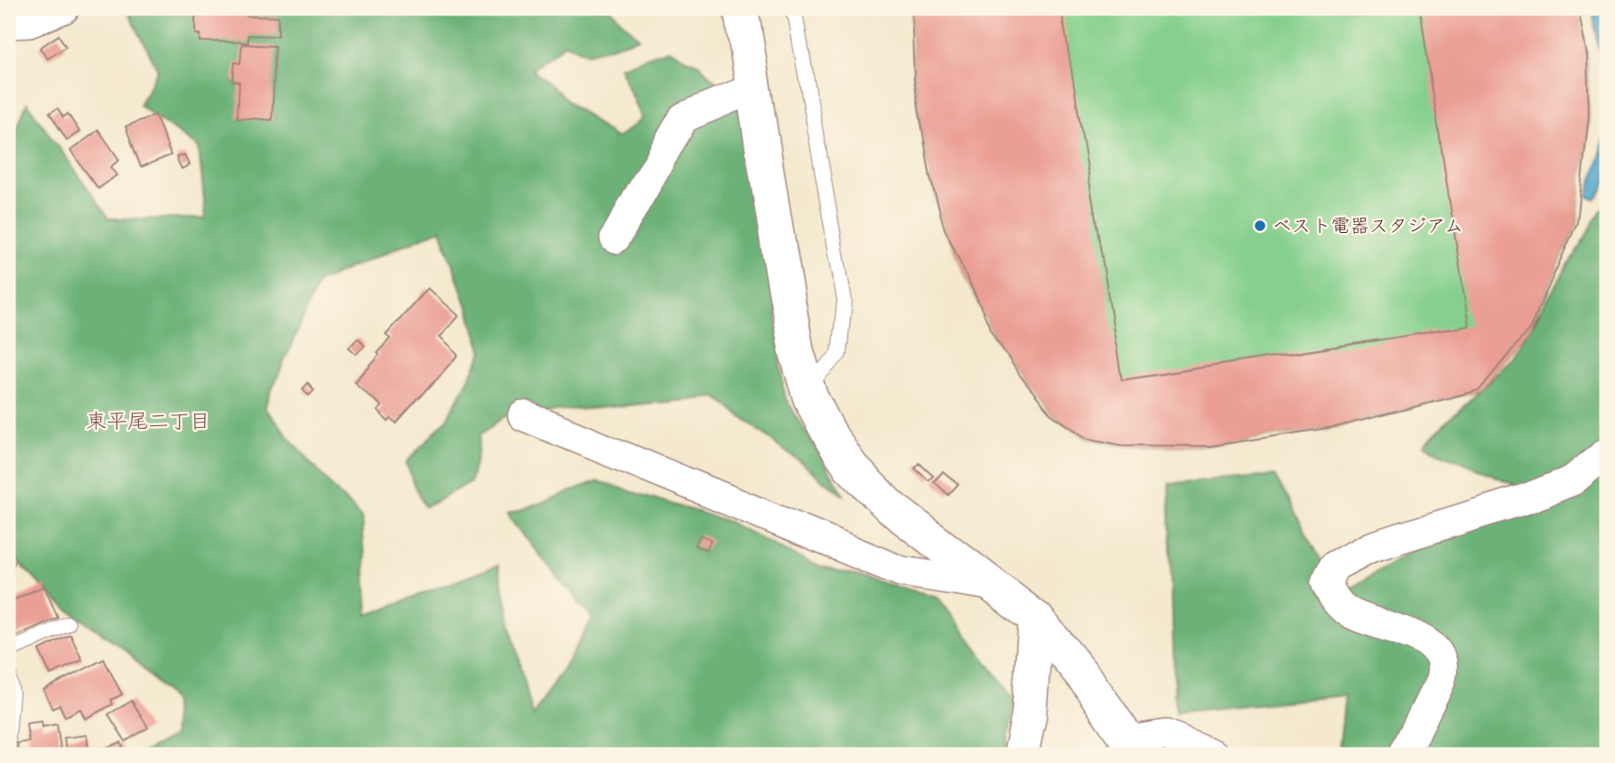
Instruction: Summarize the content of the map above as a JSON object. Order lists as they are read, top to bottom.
{
  "districts": ["東平尾二丁目"],
  "places": ["ベスト電器スタジアム"]
}
